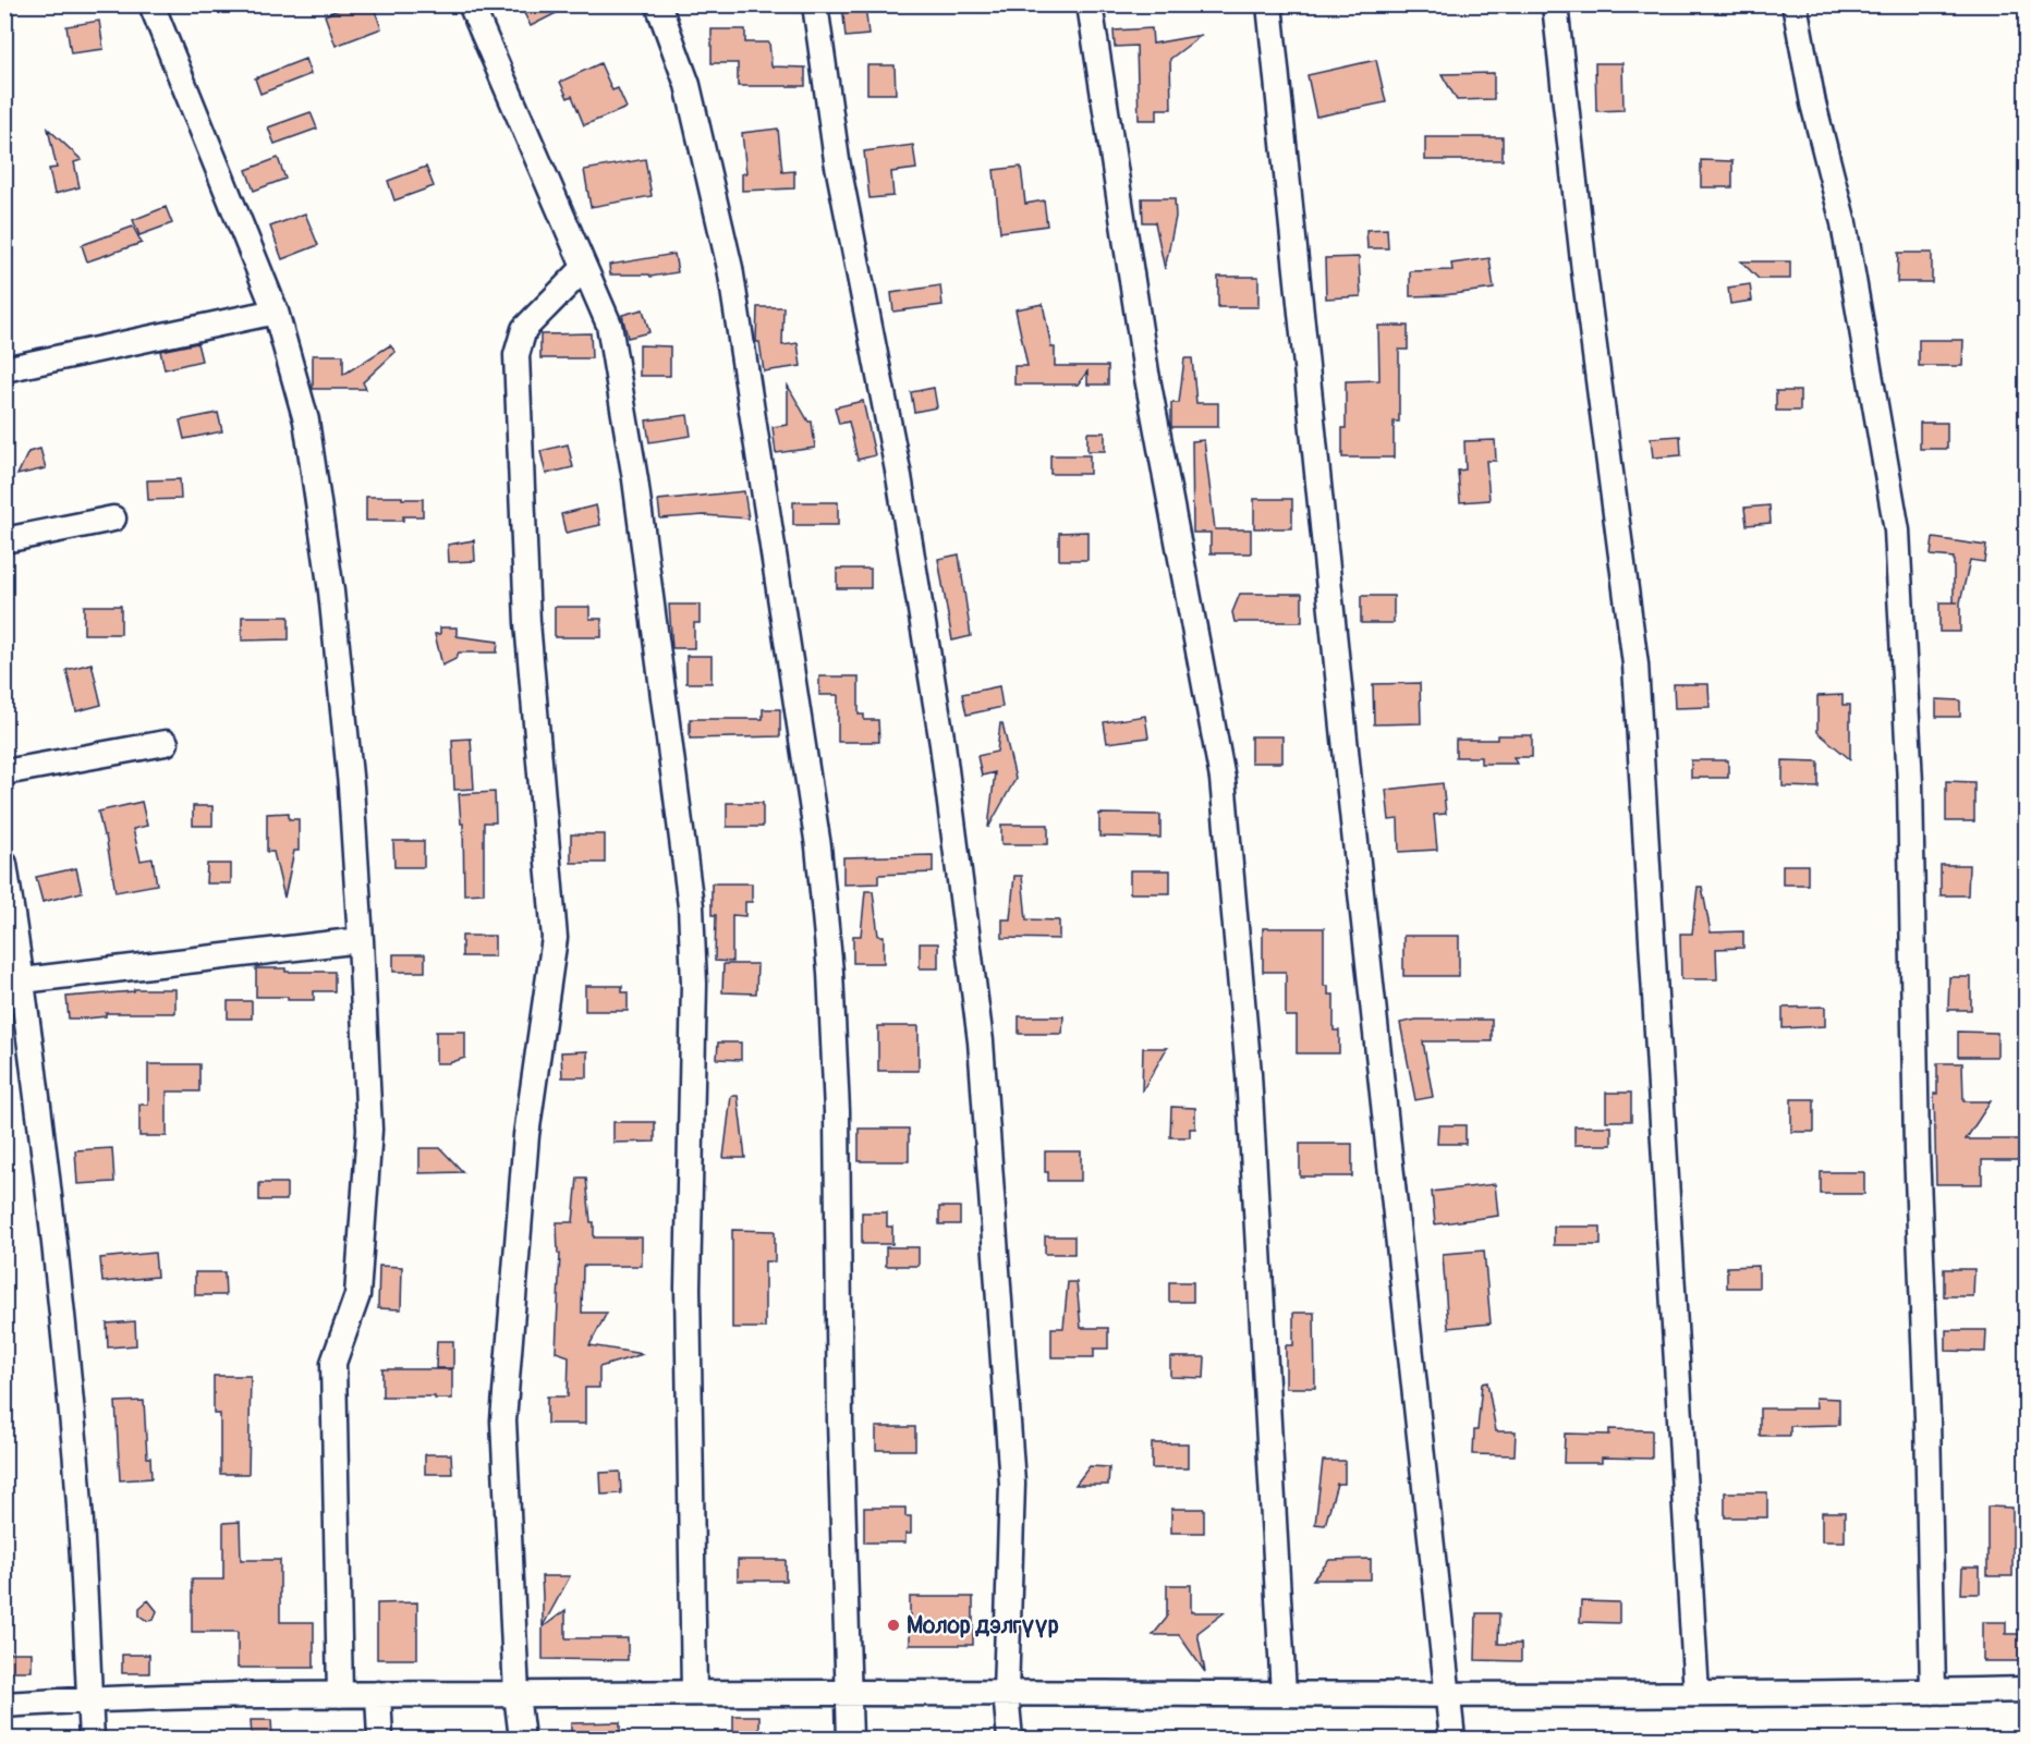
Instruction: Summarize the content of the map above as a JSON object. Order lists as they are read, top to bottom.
{
  "places": ["Молор дэлгүүр"]
}
